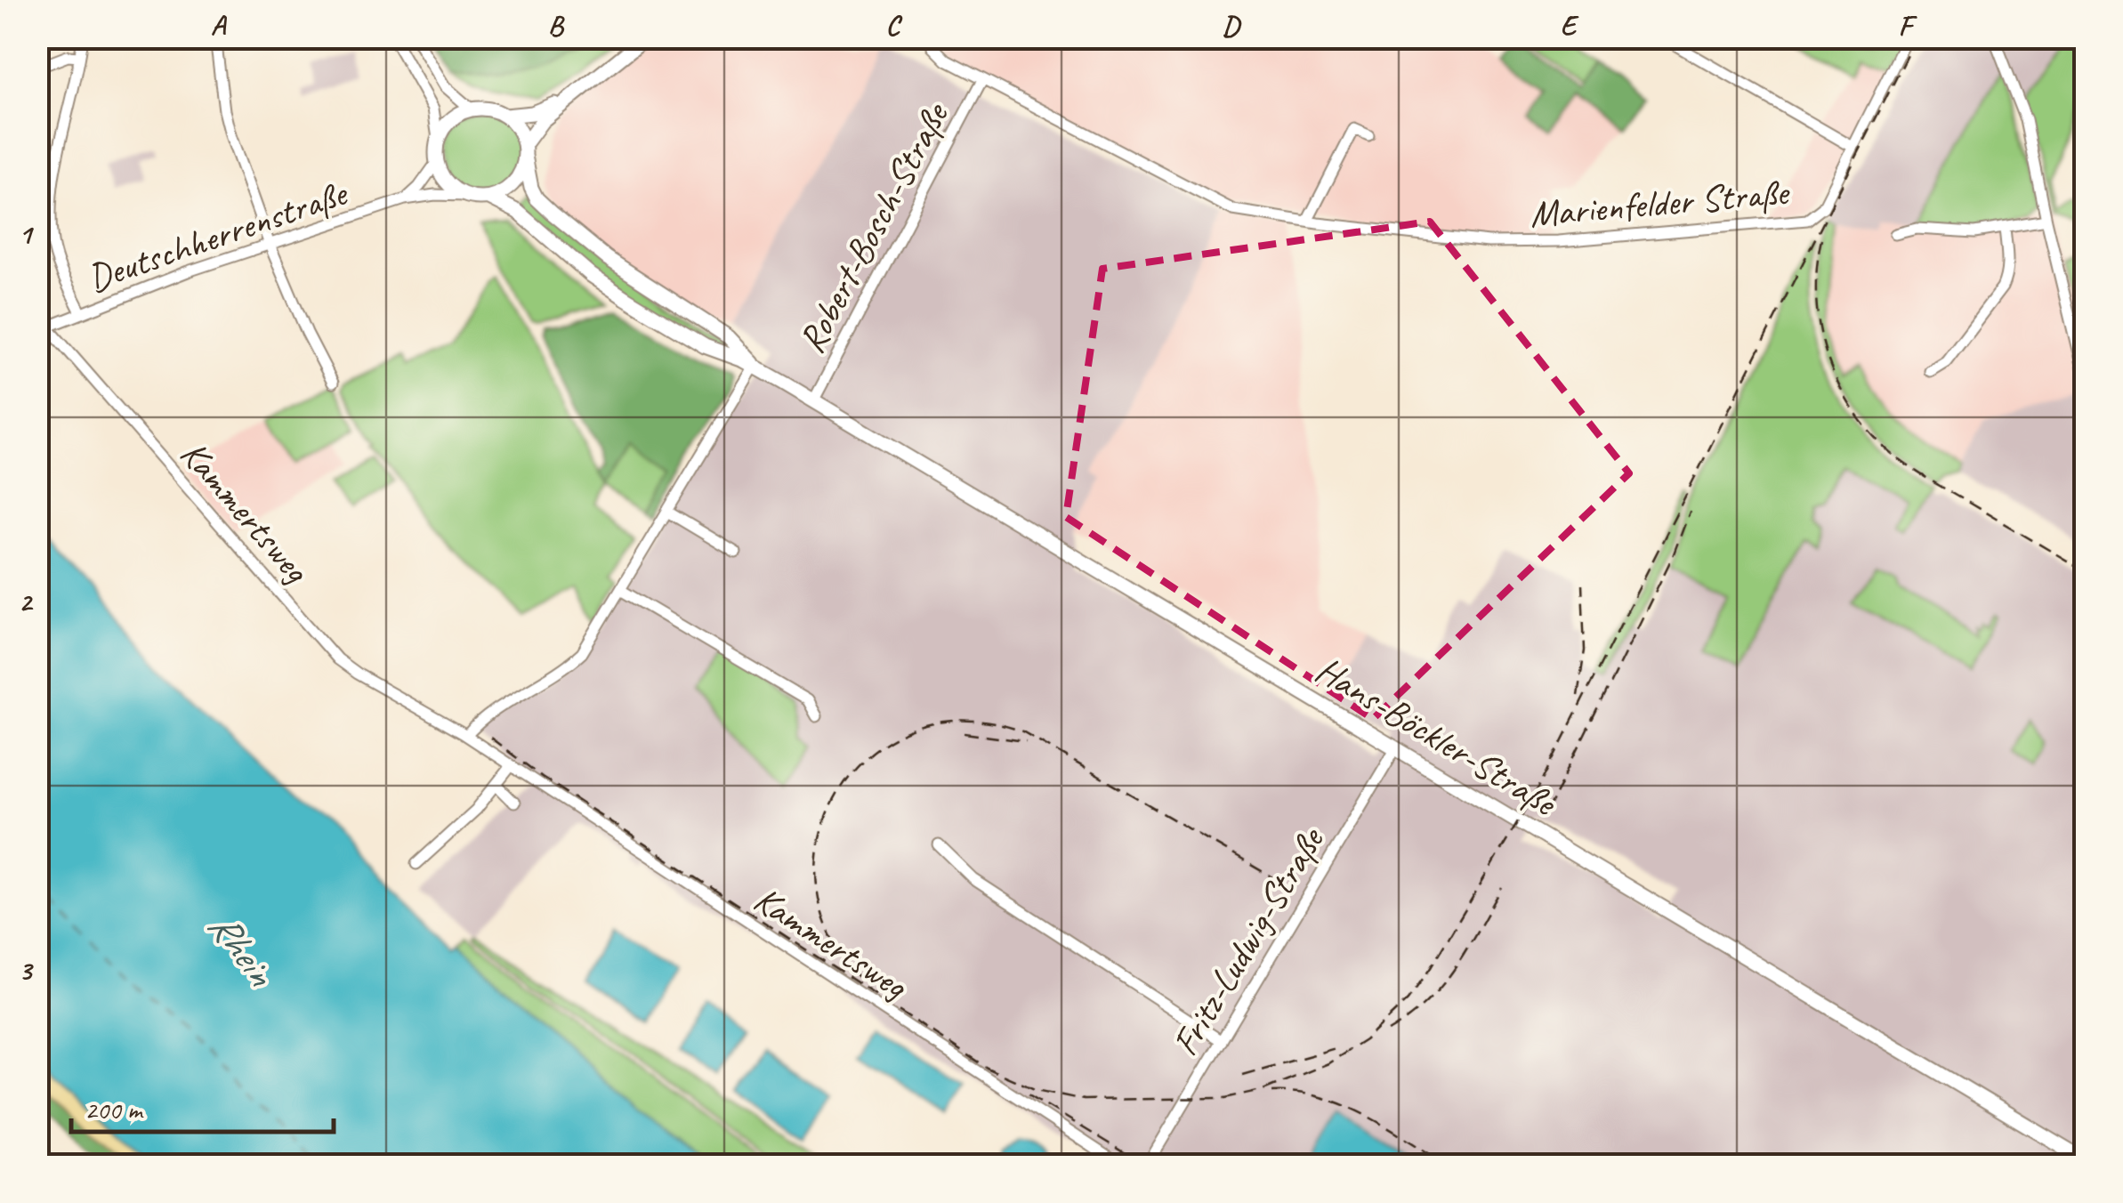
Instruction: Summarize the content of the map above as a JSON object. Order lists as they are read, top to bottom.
{
  "streets": {
    "main road": ["Hans-Böckler-Straße"],
    "street": [
      "Marienfelder Straße",
      "Robert-Bosch-Straße",
      "Deutschherrenstraße",
      "Kammertsweg",
      "Fritz-Ludwig-Straße"
    ]
  },
  "crossings": [
    ["Marienfelder Straße", "Robert-Bosch-Straße"],
    ["Robert-Bosch-Straße", "Hans-Böckler-Straße"],
    ["Deutschherrenstraße", "Kammertsweg"],
    ["Deutschherrenstraße", "Hans-Böckler-Straße"],
    ["Hans-Böckler-Straße", "Fritz-Ludwig-Straße"]
  ],
  "water": ["Rhein"],
  "scale_bar": "200 m",
  "grid": {
    "columns": [
      "A",
      "B",
      "C",
      "D",
      "E",
      "F"
    ],
    "rows": ["1", "2", "3"]
  }
}
